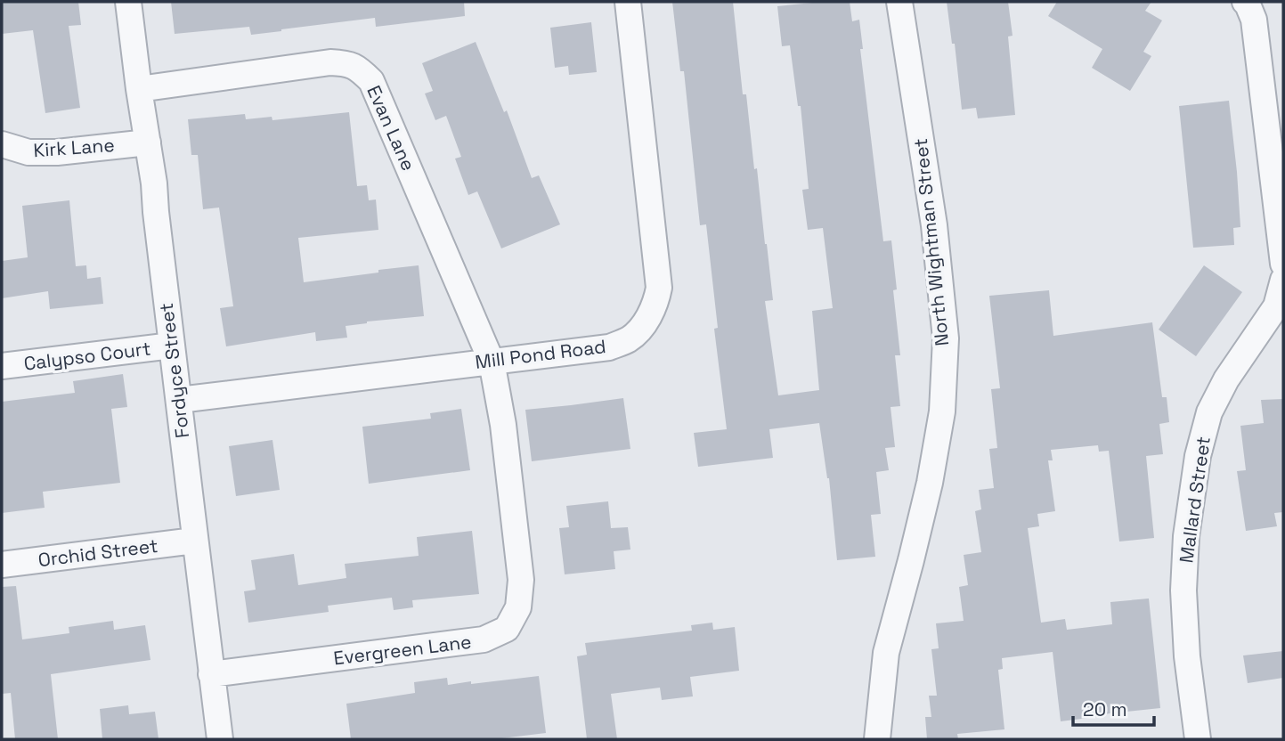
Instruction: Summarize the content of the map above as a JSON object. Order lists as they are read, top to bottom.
{
  "streets": {
    "street": [
      "Evan Lane",
      "Kirk Lane",
      "North Wightman Street",
      "Mill Pond Road",
      "Calypso Court",
      "Fordyce Street",
      "Mallard Street",
      "Orchid Street",
      "Evergreen Lane"
    ]
  },
  "crossings": [
    ["Evan Lane", "Mill Pond Road"],
    ["Evan Lane", "Fordyce Street"],
    ["Evan Lane", "Evergreen Lane"],
    ["Kirk Lane", "Fordyce Street"],
    ["Mill Pond Road", "Fordyce Street"],
    ["Mill Pond Road", "Evergreen Lane"],
    ["Calypso Court", "Fordyce Street"],
    ["Fordyce Street", "Orchid Street"],
    ["Fordyce Street", "Evergreen Lane"]
  ],
  "scale_bar": "20 m"
}
